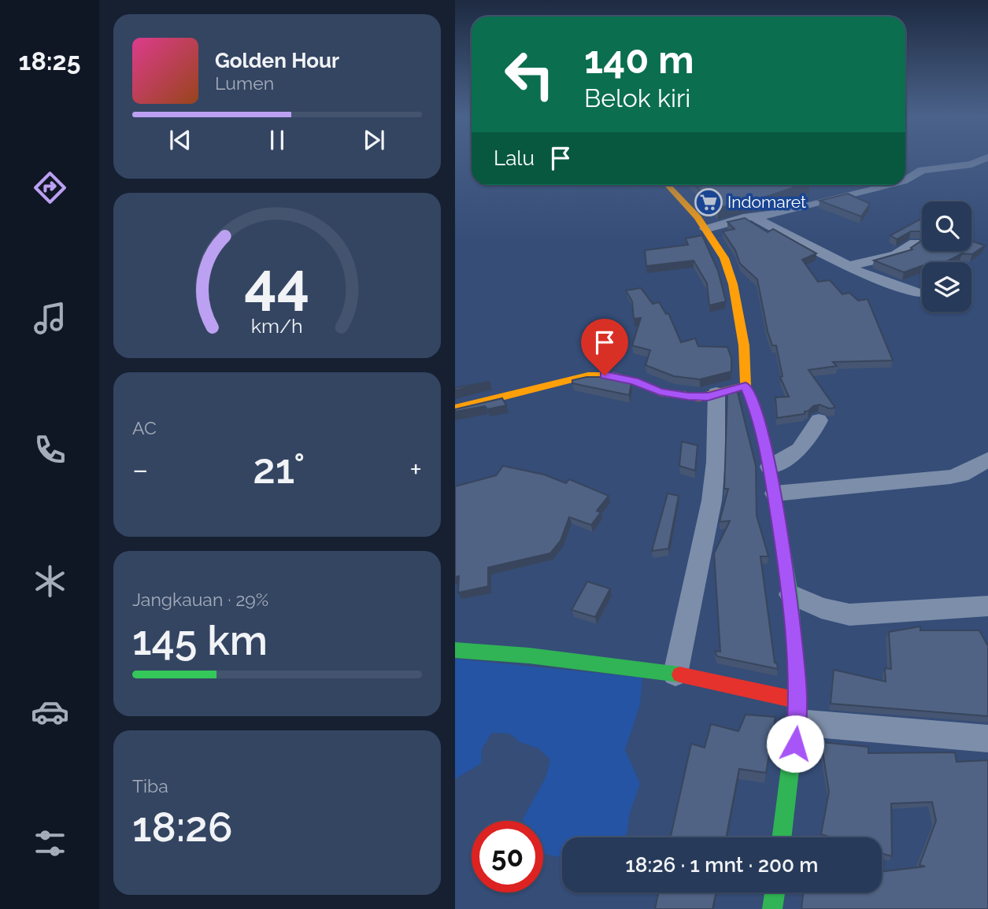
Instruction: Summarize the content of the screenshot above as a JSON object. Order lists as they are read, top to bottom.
{
  "places": {
    "supermarket": ["Indomaret"]
  },
  "page": {
    "tabs": "18:25",
    "turn": ["140 m", "Belok kiri"],
    "song": ["Golden Hour", "Lumen"],
    "then": "Lalu",
    "tile": [
      "AC",
      ["Jangkauan · 29%", "145 km"],
      ["Tiba", "18:26"]
    ],
    "heat": ["−", "21°", "+"],
    "limit": "50",
    "trip": "18:26 · 1 mnt · 200 m",
    "gauge": ["44", "km/h"]
  }
}
